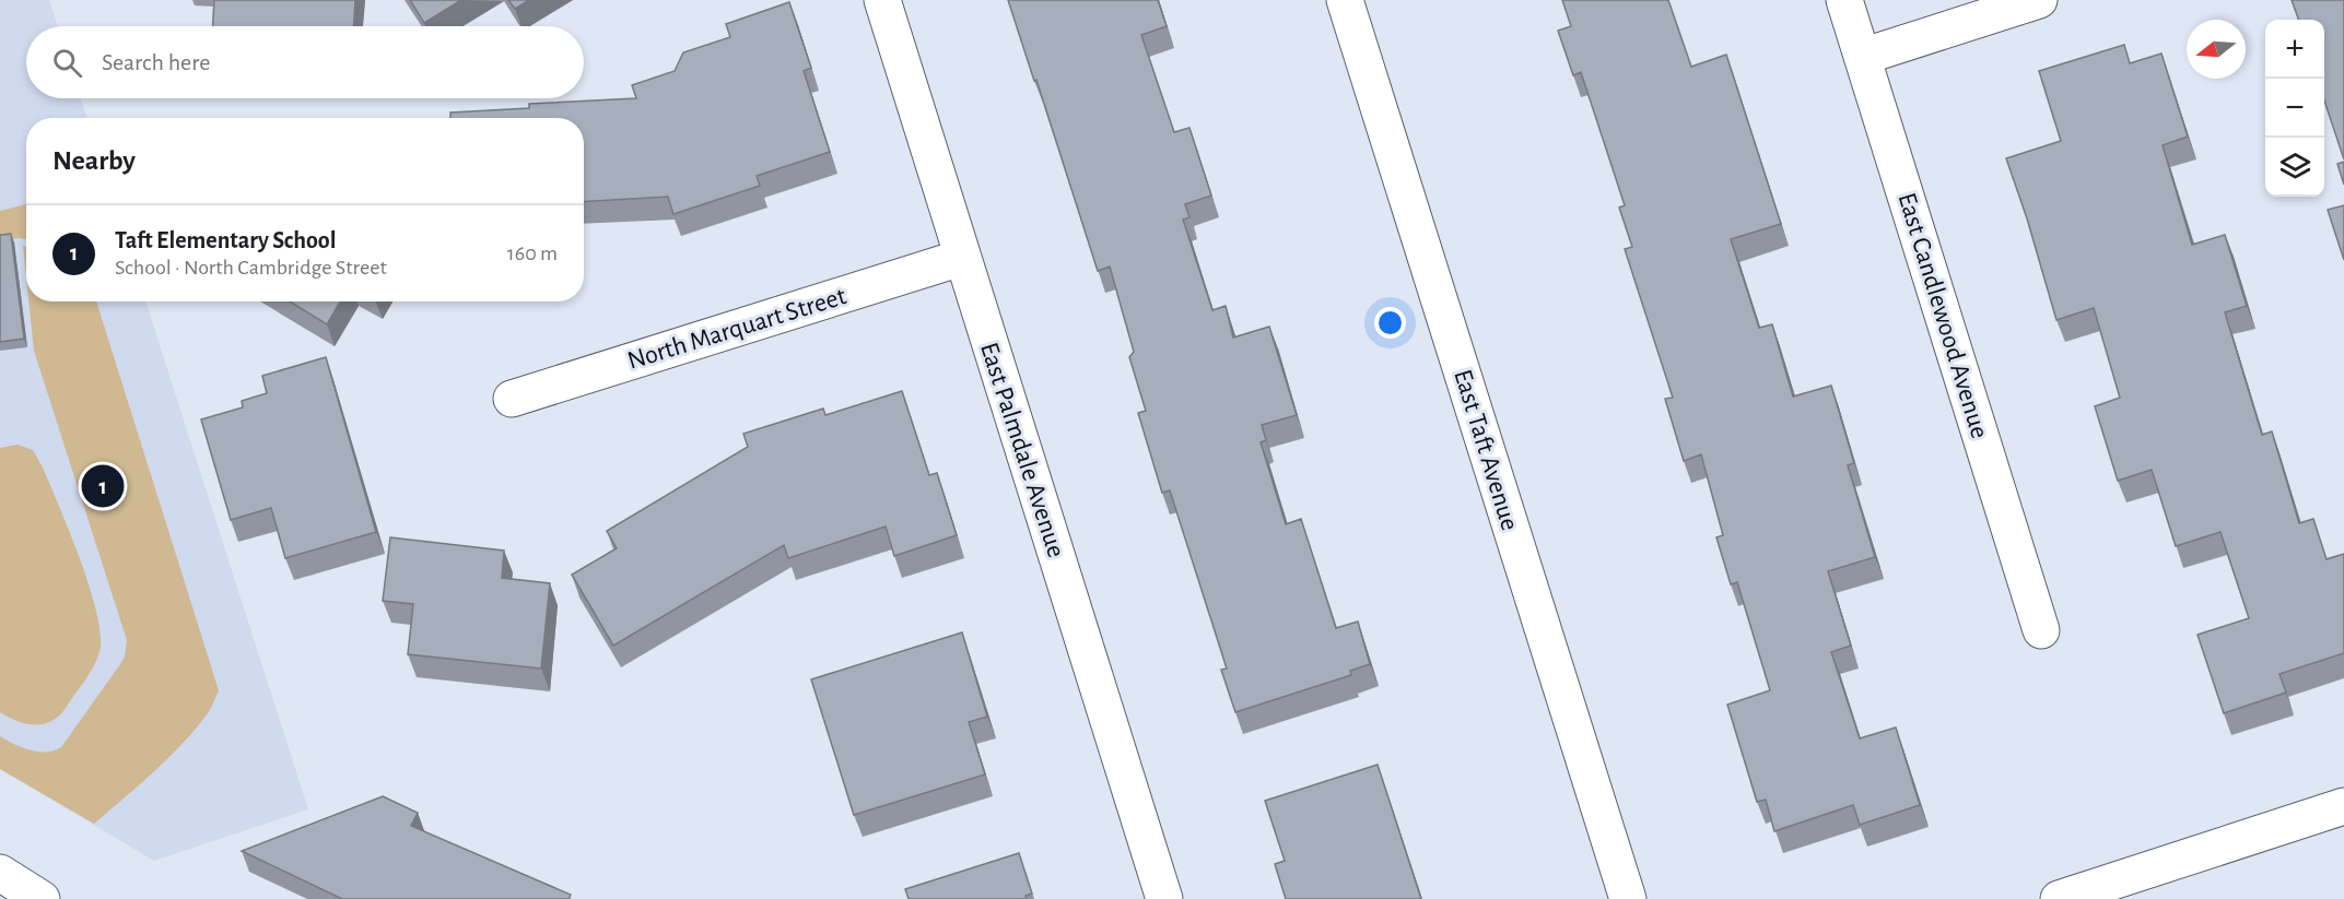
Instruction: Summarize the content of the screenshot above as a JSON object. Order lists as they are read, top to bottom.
{
  "streets": {
    "street": [
      "East Candlewood Avenue",
      "North Marquart Street",
      "East Palmdale Avenue",
      "East Taft Avenue"
    ]
  },
  "crossings": [
    ["North Marquart Street", "East Palmdale Avenue"]
  ],
  "north": "left",
  "page": {
    "map_buttons": ["+", "−"],
    "search": "Search here",
    "heading": "Nearby",
    "list": [
      {
        "mark": "1",
        "name": "Taft Elementary School",
        "note": "School · North Cambridge Street",
        "value": "160 m"
      }
    ],
    "pins": "1"
  }
}
